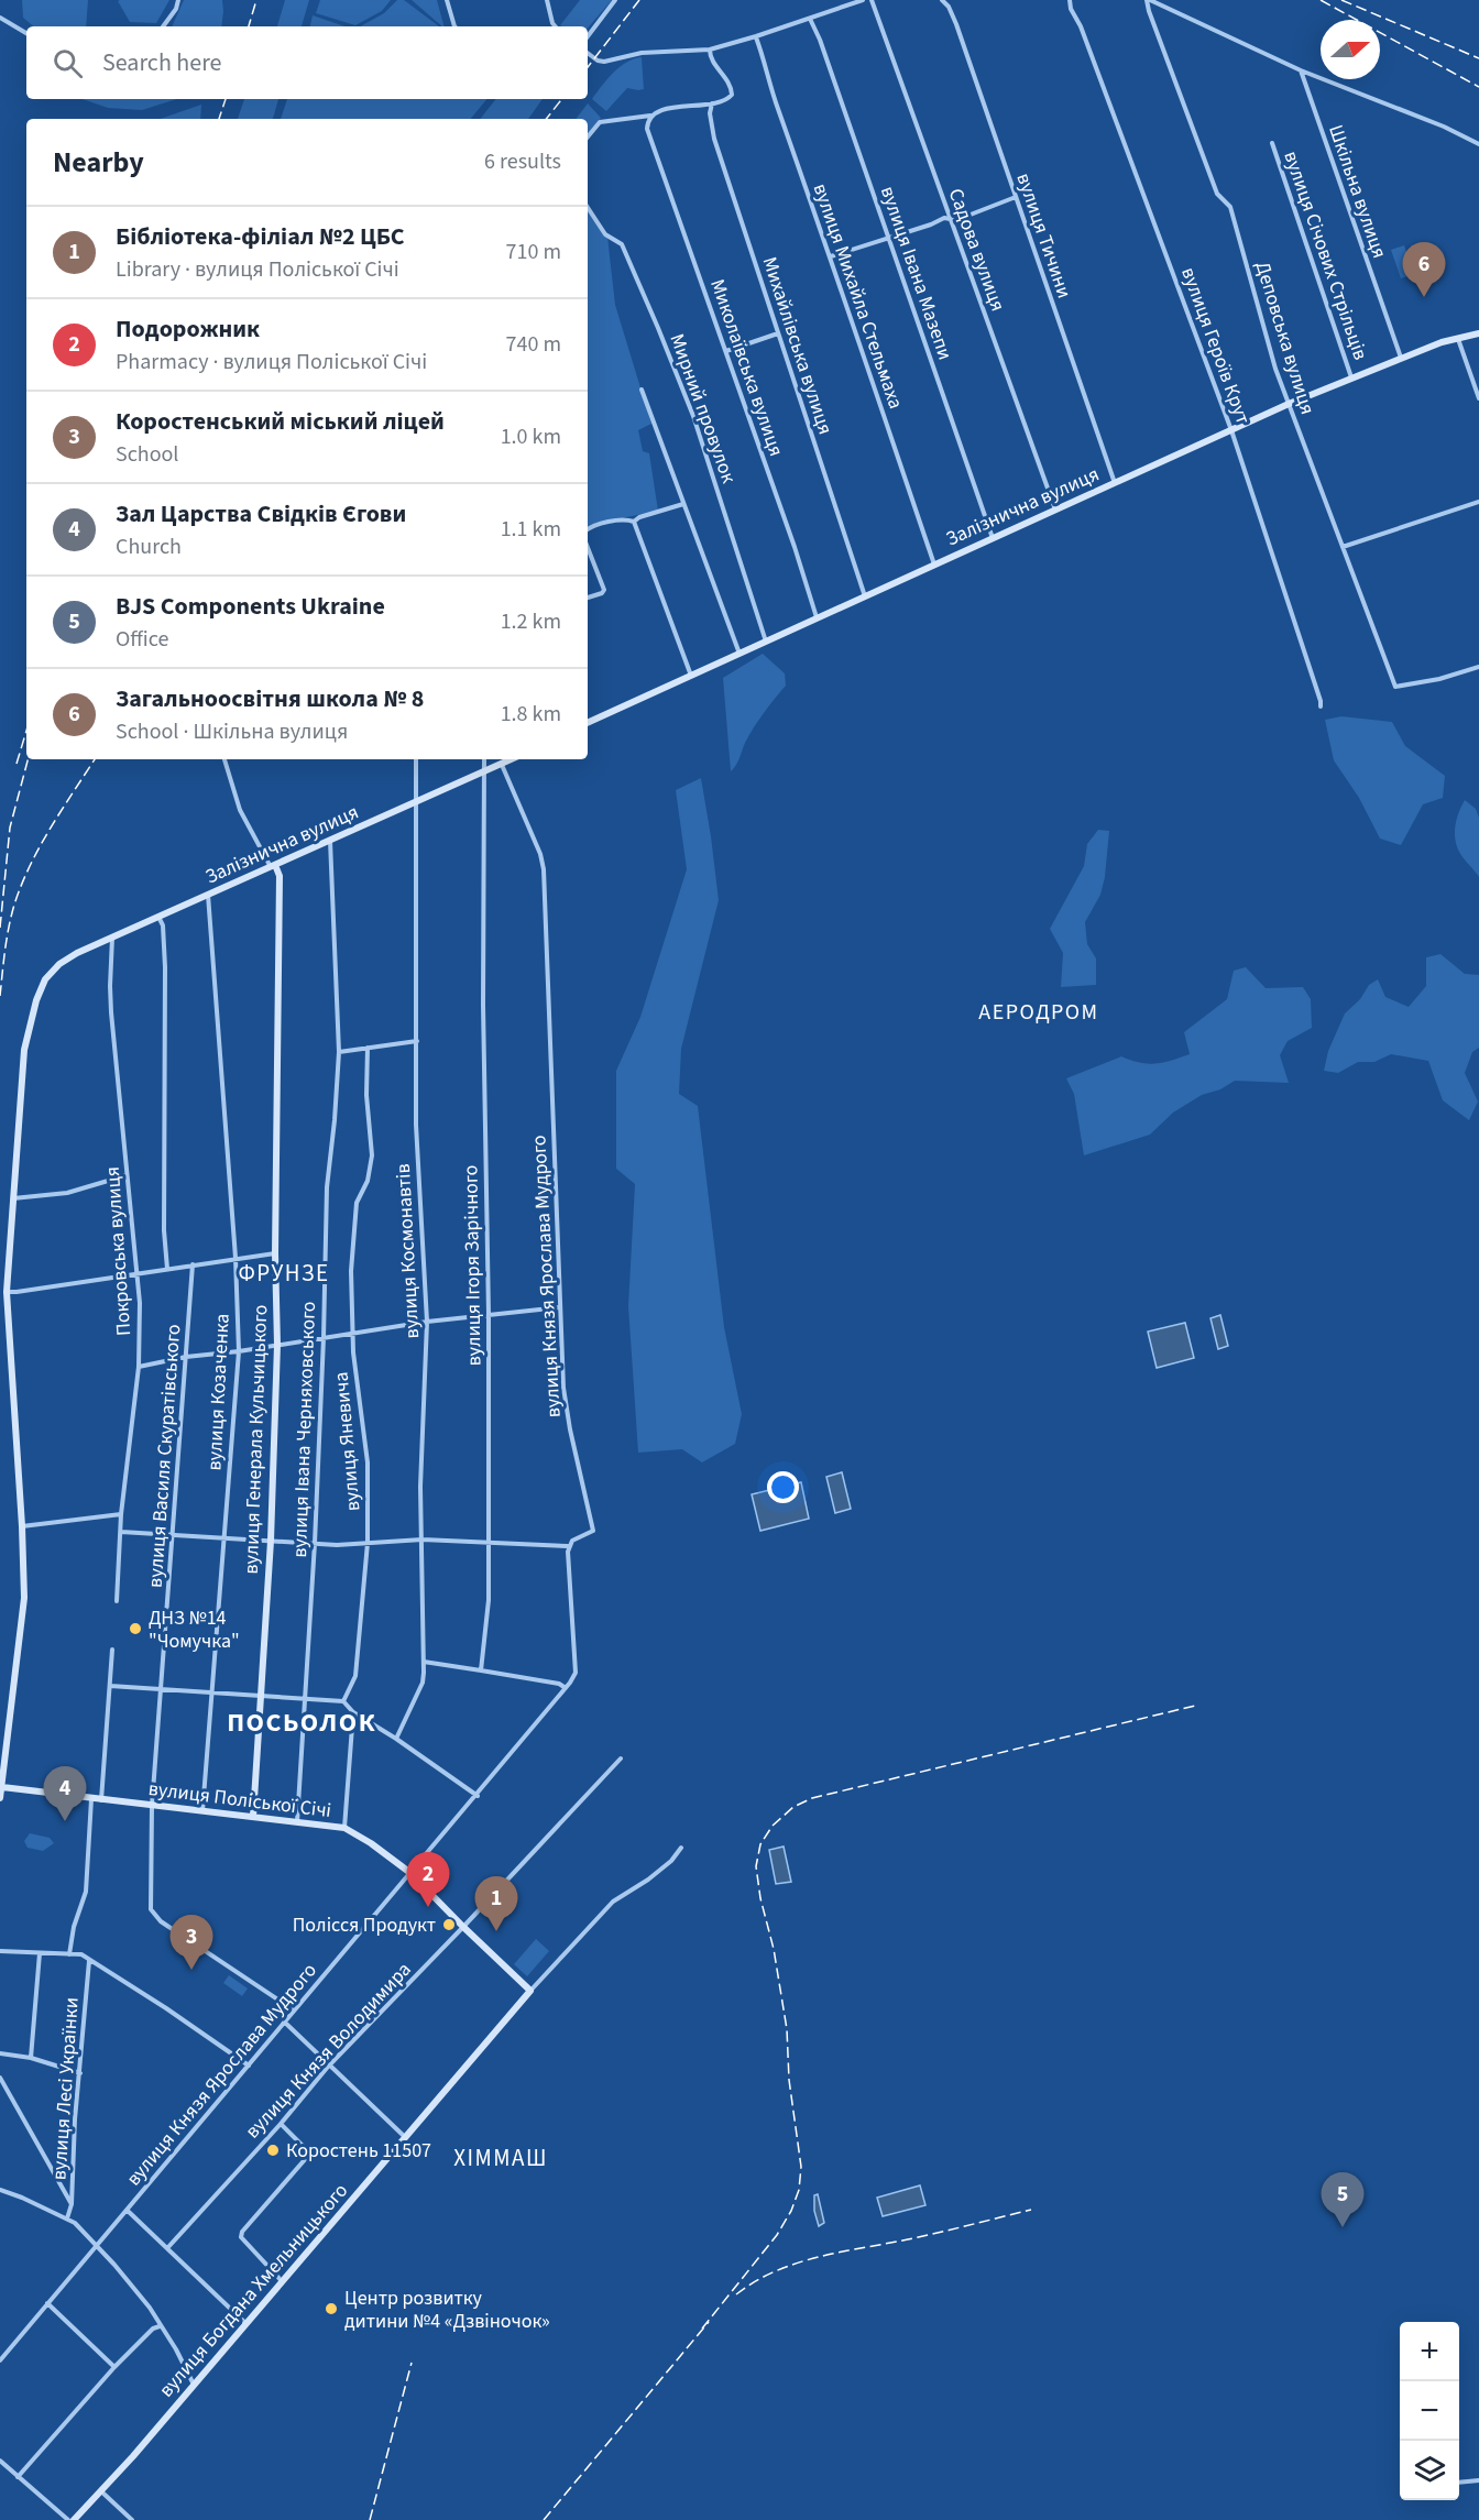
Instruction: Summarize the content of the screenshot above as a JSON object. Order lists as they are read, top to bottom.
{
  "streets": {
    "street": [
      "Шкільна вулиця",
      "вулиця Тичини",
      "Садова вулиця",
      "вулиця Січових Стрільців",
      "вулиця Івана Мазепи",
      "вулиця Михайла Стельмаха",
      "Деповська вулиця",
      "Михайлівська вулиця",
      "вулиця Героїв Крут",
      "Миколаївська вулиця",
      "Мирний провулок",
      "Залізнична вулиця",
      "Покровська вулиця",
      "вулиця Космонавтів",
      "вулиця Ігоря Зарічного",
      "вулиця Князя Ярослава Мудрого",
      "вулиця Козаченка",
      "вулиця Івана Черняховського",
      "вулиця Генерала Кульчицького",
      "вулиця Яневича",
      "вулиця Василя Скуратівського",
      "вулиця Поліської Січі",
      "вулиця Князя Володимира",
      "вулиця Лесі Українки",
      "вулиця Богдана Хмельницького"
    ]
  },
  "crossings": [
    ["Шкільна вулиця", "Залізнична вулиця"],
    ["вулиця Тичини", "Залізнична вулиця"],
    ["Садова вулиця", "Залізнична вулиця"],
    ["вулиця Січових Стрільців", "Залізнична вулиця"],
    ["вулиця Івана Мазепи", "Залізнична вулиця"],
    ["вулиця Михайла Стельмаха", "Залізнична вулиця"],
    ["Деповська вулиця", "Залізнична вулиця"],
    ["Михайлівська вулиця", "Залізнична вулиця"],
    ["вулиця Героїв Крут", "Залізнична вулиця"],
    ["Миколаївська вулиця", "Залізнична вулиця"],
    ["Мирний провулок", "Залізнична вулиця"],
    ["Залізнична вулиця", "Покровська вулиця"],
    ["Залізнична вулиця", "вулиця Космонавтів"],
    ["Залізнична вулиця", "вулиця Ігоря Зарічного"],
    ["Залізнична вулиця", "вулиця Князя Ярослава Мудрого"],
    ["Залізнична вулиця", "вулиця Козаченка"],
    ["Залізнична вулиця", "вулиця Івана Черняховського"],
    ["Залізнична вулиця", "вулиця Генерала Кульчицького"],
    ["вулиця Князя Ярослава Мудрого", "вулиця Василя Скуратівського"],
    ["вулиця Князя Ярослава Мудрого", "вулиця Поліської Січі"],
    ["вулиця Козаченка", "вулиця Поліської Січі"],
    ["вулиця Івана Черняховського", "вулиця Поліської Січі"],
    ["вулиця Генерала Кульчицького", "вулиця Поліської Січі"],
    ["вулиця Василя Скуратівського", "вулиця Поліської Січі"],
    ["вулиця Поліської Січі", "вулиця Князя Володимира"],
    ["вулиця Поліської Січі", "вулиця Богдана Хмельницького"]
  ],
  "districts": [
    "АЕРОДРОМ",
    "ФРУНЗЕ",
    "ПОСЬОЛОК",
    "ХІММАШ"
  ],
  "places": [
    "ДНЗ №14 \"Чомучка\"",
    "Полісся Продукт",
    "Коростень 11507",
    "Центр розвитку дитини №4 «Дзвіночок»"
  ],
  "north": "right",
  "page": {
    "search": "Search here",
    "heading": ["Nearby", "6 results"],
    "list": [
      {
        "mark": "1",
        "name": "Бібліотека-філіал №2 ЦБС",
        "note": "Library · вулиця Поліської Січі",
        "value": "710 m"
      },
      {
        "mark": "2",
        "name": "Подорожник",
        "note": "Pharmacy · вулиця Поліської Січі",
        "value": "740 m"
      },
      {
        "mark": "3",
        "name": "Коростенський міський ліцей",
        "note": "School",
        "value": "1.0 km"
      },
      {
        "mark": "4",
        "name": "Зал Царства Свідків Єгови",
        "note": "Church",
        "value": "1.1 km"
      },
      {
        "mark": "5",
        "name": "BJS Components Ukraine",
        "note": "Office",
        "value": "1.2 km"
      },
      {
        "mark": "6",
        "name": "Загальноосвітня школа № 8",
        "note": "School · Шкільна вулиця",
        "value": "1.8 km"
      }
    ],
    "pins": [
      "6",
      "4",
      "2",
      "1",
      "3",
      "5"
    ],
    "map_buttons": ["+", "−"]
  }
}
